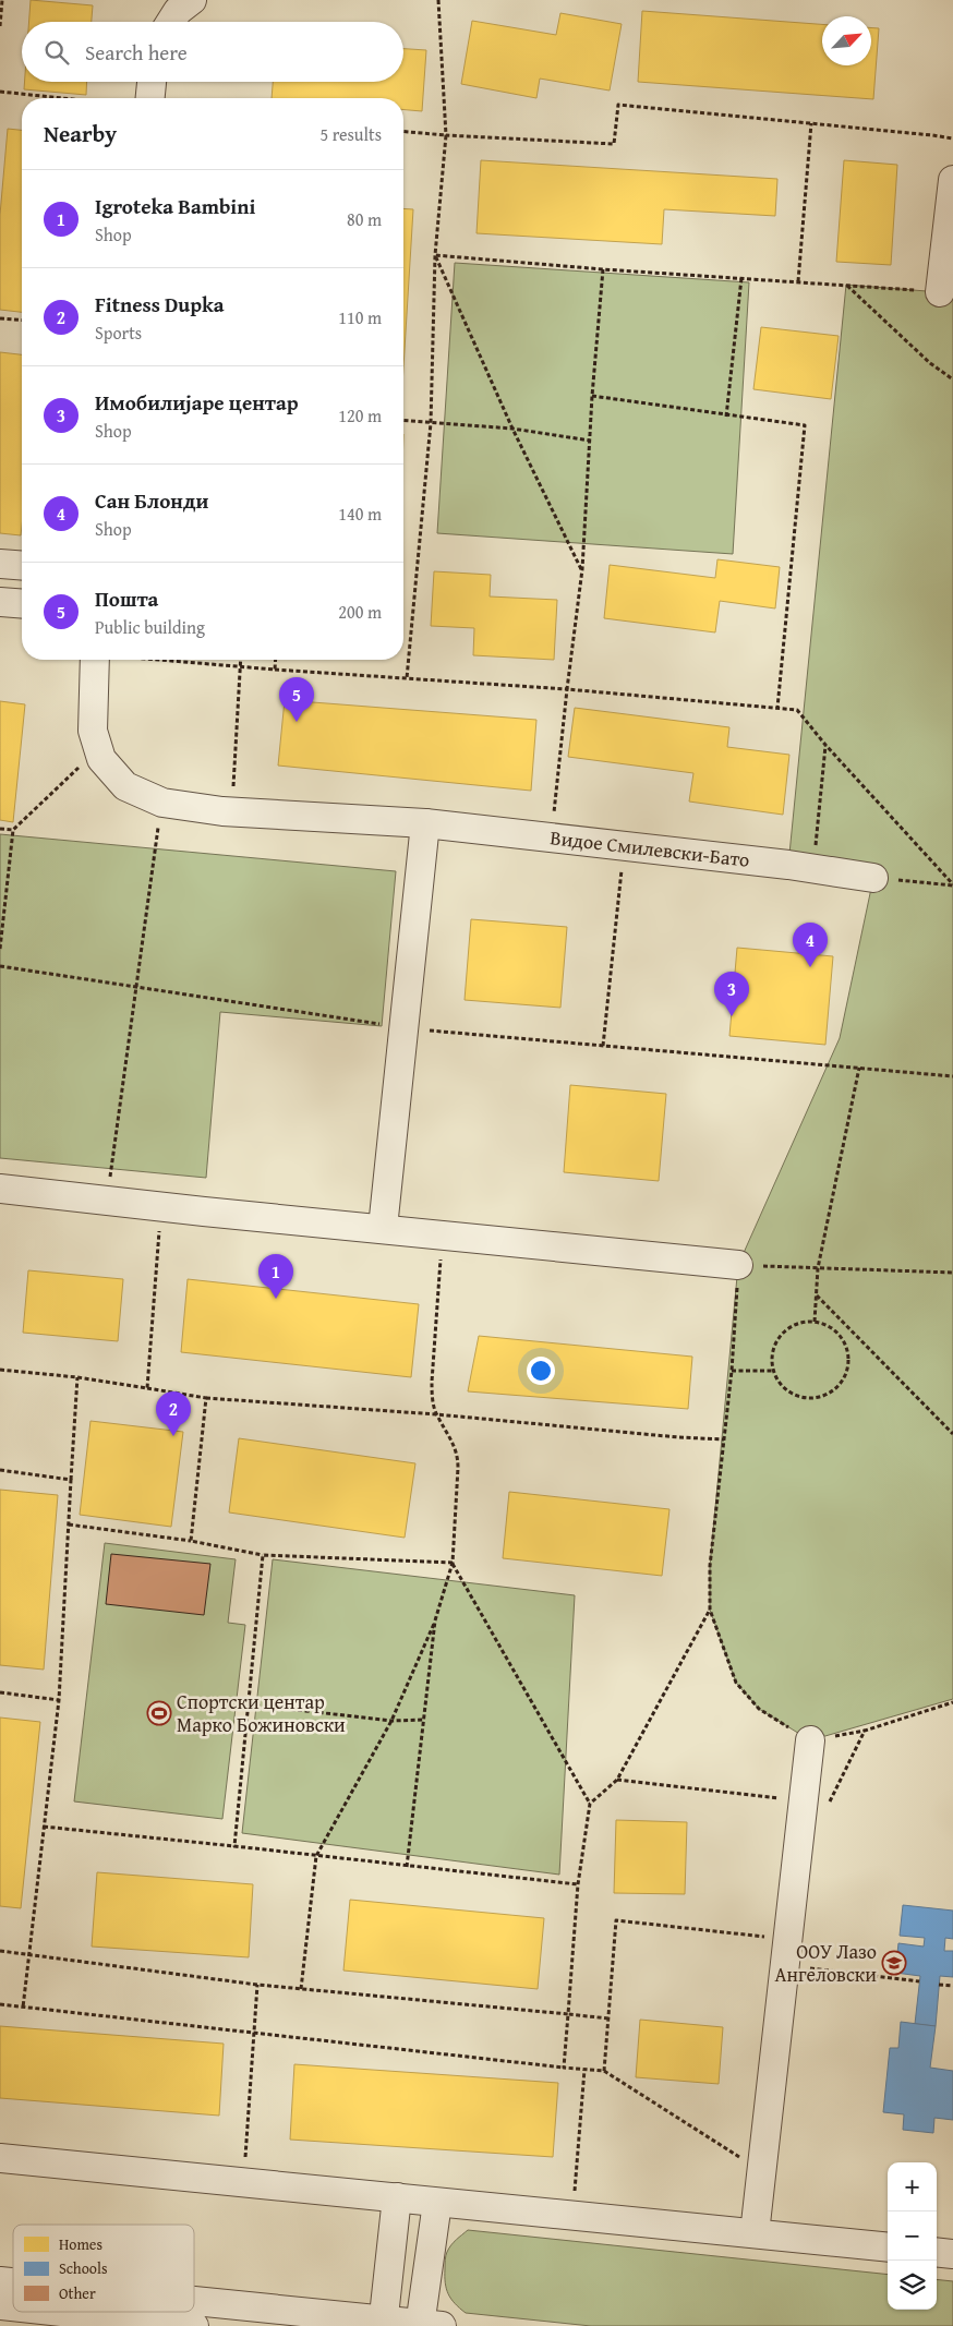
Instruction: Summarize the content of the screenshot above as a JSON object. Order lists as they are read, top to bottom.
{
  "streets": {
    "street": ["Видое Смилевски-Бато"]
  },
  "places": {
    "sports": ["Спортски центар Марко Божиновски"],
    "school or university": ["ООУ Лазо Ангеловски"]
  },
  "legend": ["Homes", "Schools", "Other"],
  "north": "top right",
  "page": {
    "search": "Search here",
    "heading": ["Nearby", "5 results"],
    "list": [
      {
        "mark": "1",
        "name": "Igroteka Bambini",
        "note": "Shop",
        "value": "80 m"
      },
      {
        "mark": "2",
        "name": "Fitness Dupka",
        "note": "Sports",
        "value": "110 m"
      },
      {
        "mark": "3",
        "name": "Имобилијаре центар",
        "note": "Shop",
        "value": "120 m"
      },
      {
        "mark": "4",
        "name": "Сан Блонди",
        "note": "Shop",
        "value": "140 m"
      },
      {
        "mark": "5",
        "name": "Пошта",
        "note": "Public building",
        "value": "200 m"
      }
    ],
    "pins": [
      "5",
      "4",
      "3",
      "1",
      "2"
    ],
    "map_buttons": ["+", "−"]
  }
}
